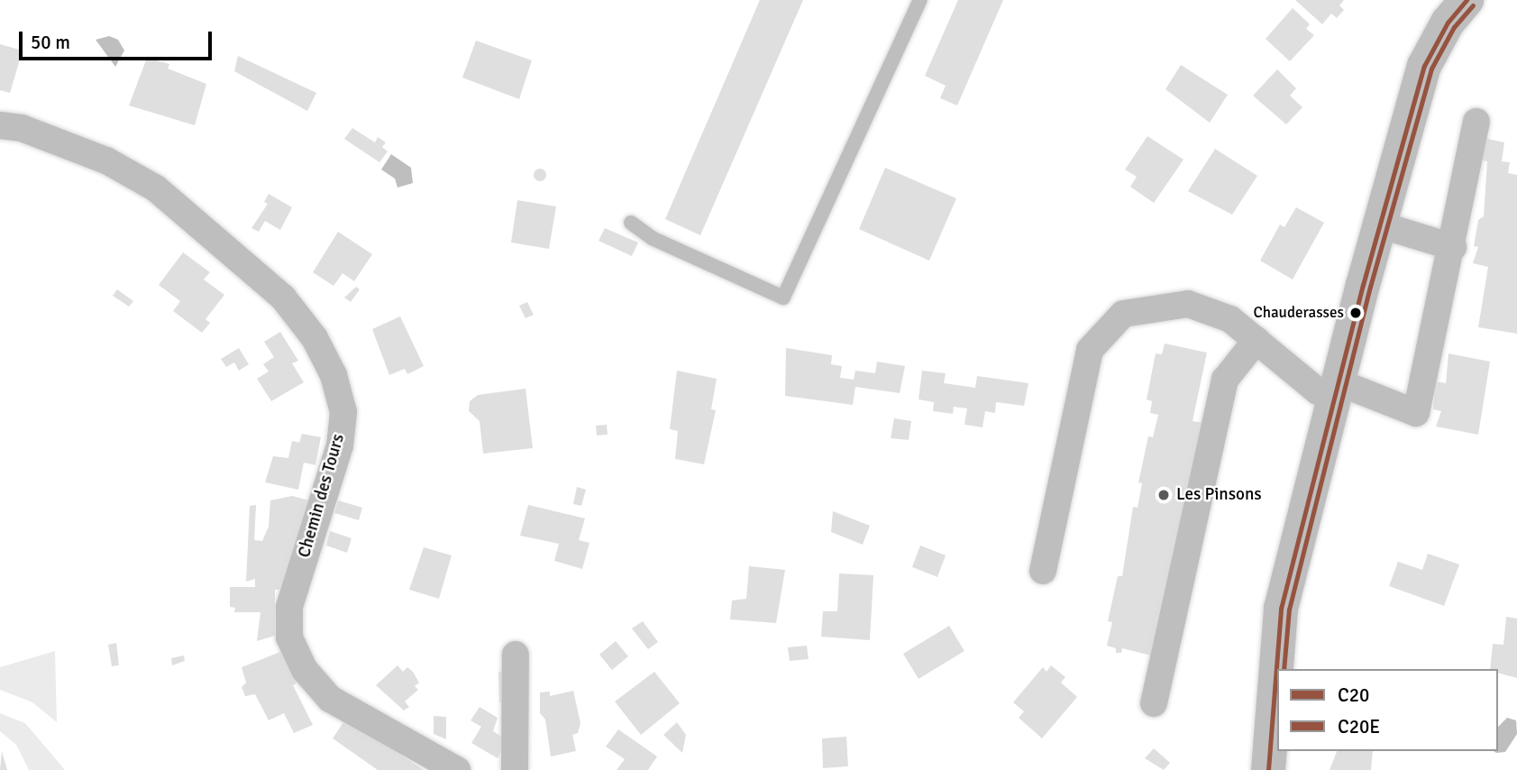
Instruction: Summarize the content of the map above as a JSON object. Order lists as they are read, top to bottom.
{
  "streets": {
    "street": ["Chemin des Tours"]
  },
  "places": ["Chauderasses", "Les Pinsons"],
  "lines": ["transit line C20", "transit line C20E"],
  "legend": ["C20", "C20E"],
  "scale_bar": "50 m"
}
